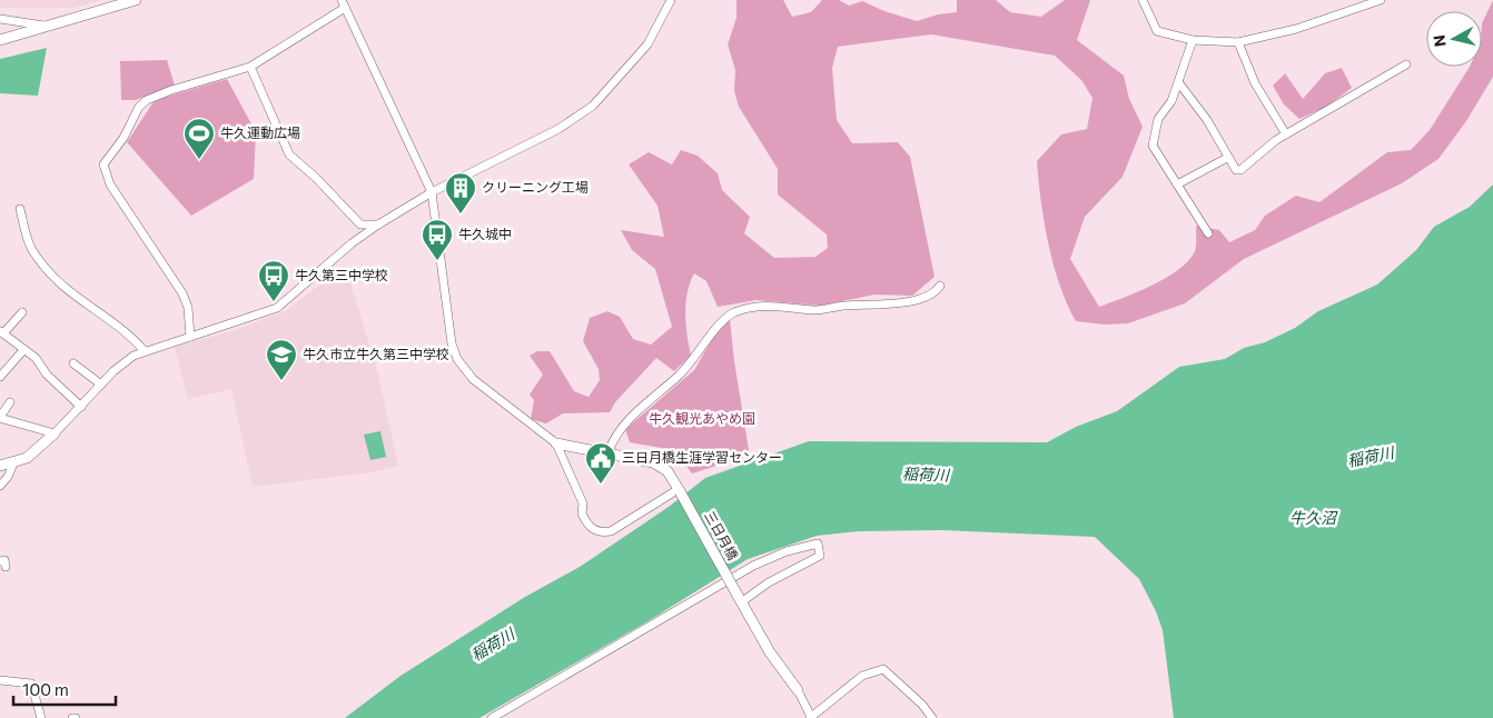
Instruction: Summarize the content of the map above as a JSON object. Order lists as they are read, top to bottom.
{
  "streets": {
    "street": ["三日月橋"]
  },
  "water": ["稲荷川", "牛久沼"],
  "parks": ["牛久観光あやめ園"],
  "places": {
    "sports": ["牛久運動広場"],
    "building": ["クリーニング工場"],
    "bus stop": ["牛久城中", "牛久第三中学校"],
    "school or university": ["牛久市立牛久第三中学校"],
    "public building": ["三日月橋生涯学習センター"]
  },
  "scale_bar": "100 m",
  "north": "left"
}
